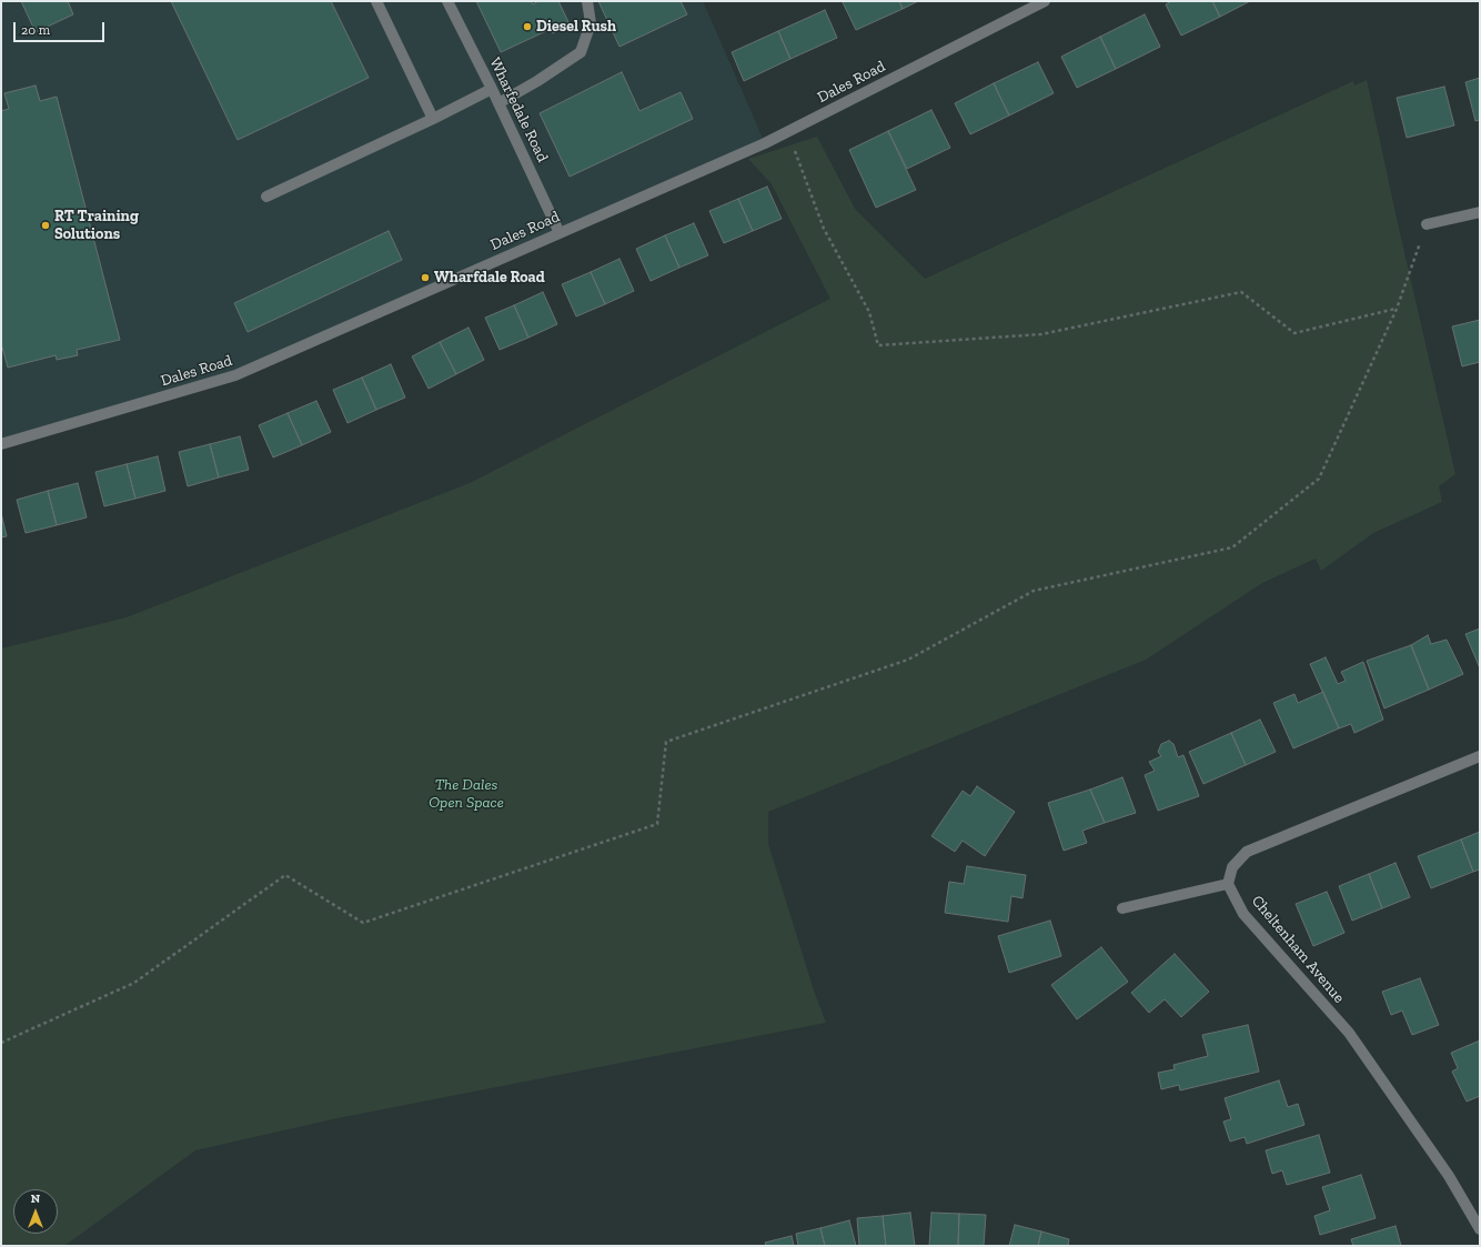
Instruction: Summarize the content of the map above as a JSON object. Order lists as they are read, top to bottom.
{
  "streets": {
    "street": ["Dales Road", "Wharfedale Road", "Cheltenham Avenue"]
  },
  "crossings": [
    ["Dales Road", "Wharfedale Road"]
  ],
  "parks": ["The Dales Open Space"],
  "places": ["Diesel Rush", "RT Training Solutions", "Wharfdale Road"],
  "scale_bar": "20 m",
  "north": "top"
}
